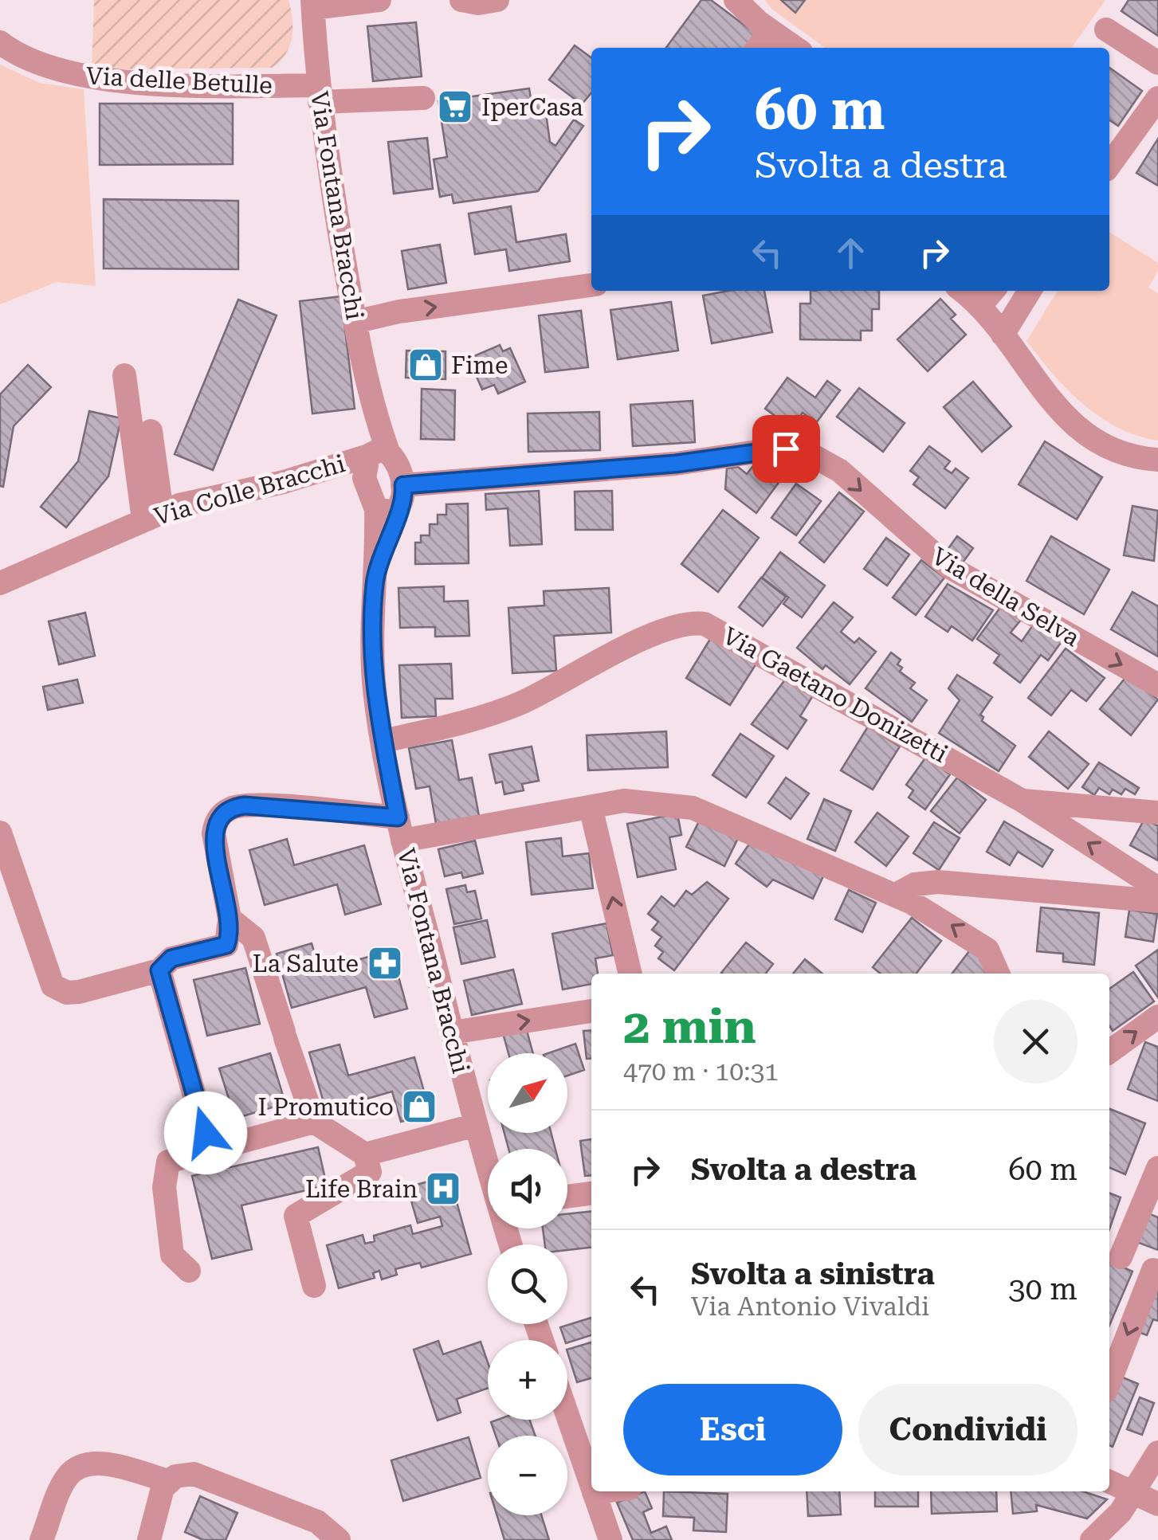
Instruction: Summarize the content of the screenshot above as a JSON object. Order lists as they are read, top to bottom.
{
  "streets": {
    "street": [
      "Via delle Betulle",
      "Via Fontana Bracchi",
      "Via Colle Bracchi",
      "Via della Selva",
      "Via Gaetano Donizetti"
    ]
  },
  "crossings": [
    ["Via delle Betulle", "Via Fontana Bracchi"],
    ["Via Fontana Bracchi", "Via Colle Bracchi"],
    ["Via Fontana Bracchi", "Via della Selva"],
    ["Via Fontana Bracchi", "Via Gaetano Donizetti"]
  ],
  "places": {
    "supermarket": ["IperCasa"],
    "shop": ["Fime", "I Promutico"],
    "pharmacy": ["La Salute"],
    "hospital": ["Life Brain"]
  },
  "north": "top right",
  "page": {
    "turn": ["60 m", "Svolta a destra"],
    "heading": ["2 min", "470 m · 10:31"],
    "map_buttons": ["+", "−"],
    "list": [
      {
        "name": "Svolta a destra",
        "value": "60 m"
      },
      {
        "name": "Svolta a sinistra",
        "note": "Via Antonio Vivaldi",
        "value": "30 m"
      }
    ],
    "buttons": ["Esci", "Condividi"]
  }
}
